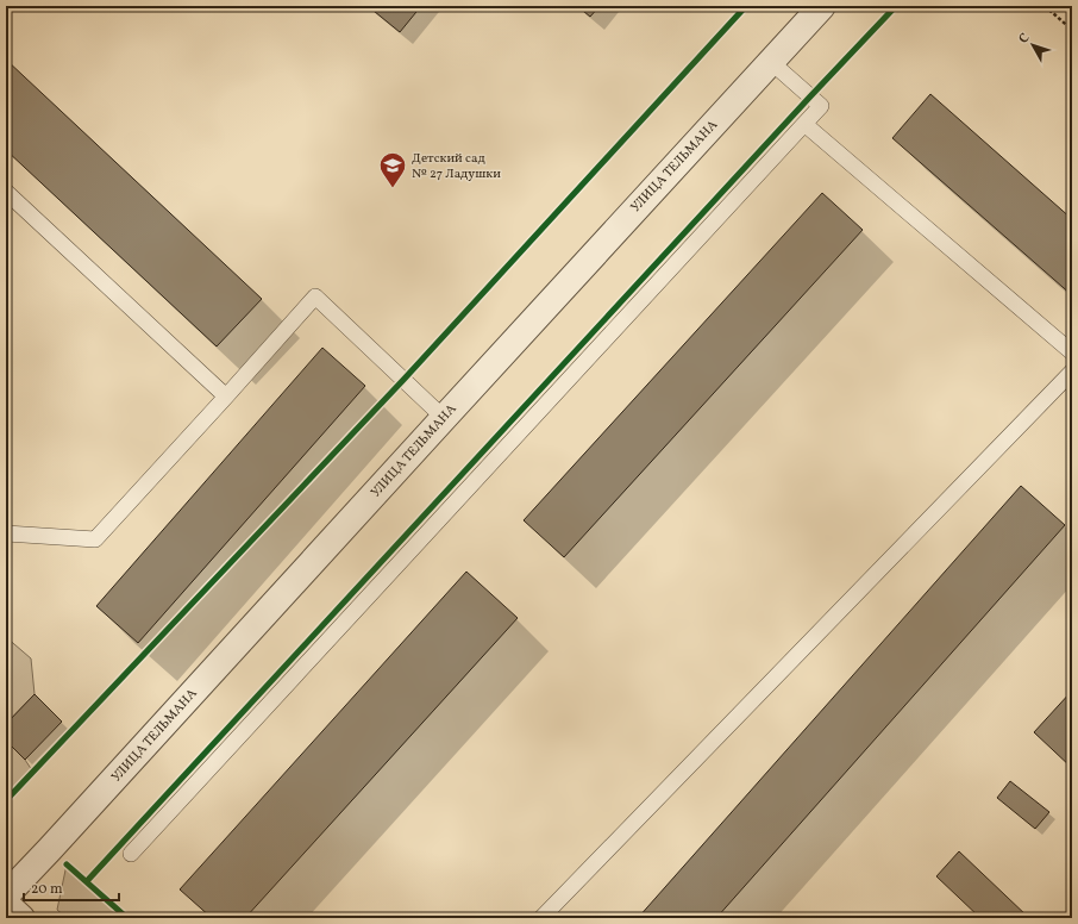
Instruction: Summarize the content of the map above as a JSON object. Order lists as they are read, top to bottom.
{
  "streets": {
    "street": ["УЛИЦА ТЕЛЬМАНА"]
  },
  "places": {
    "school or university": ["Детский сад № 27 Ладушки"]
  },
  "scale_bar": "20 m",
  "north": "top left"
}
